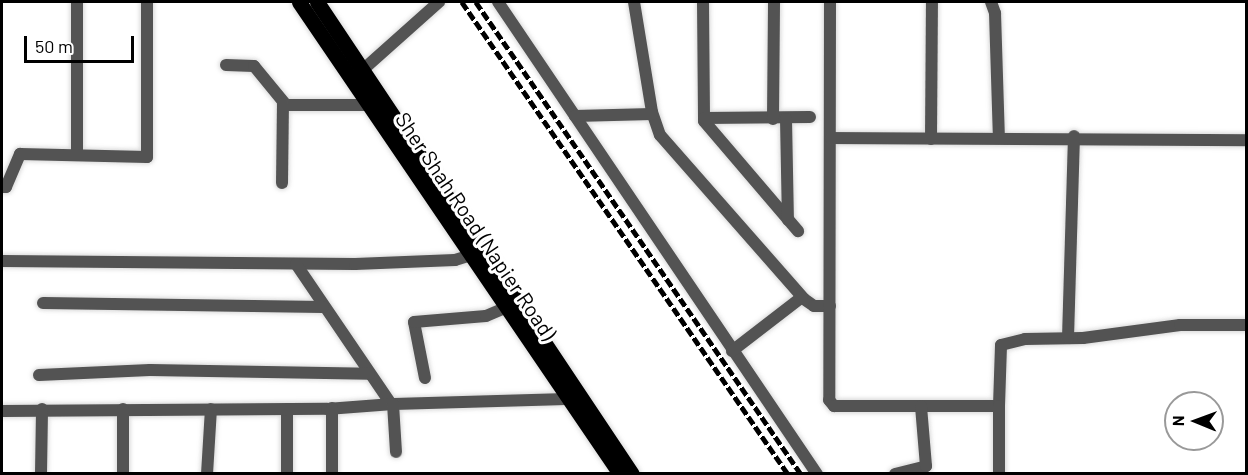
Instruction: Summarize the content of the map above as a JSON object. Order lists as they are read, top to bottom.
{
  "streets": {
    "main road": ["Sher Shah Road (Napier Road)"]
  },
  "scale_bar": "50 m",
  "north": "left"
}
